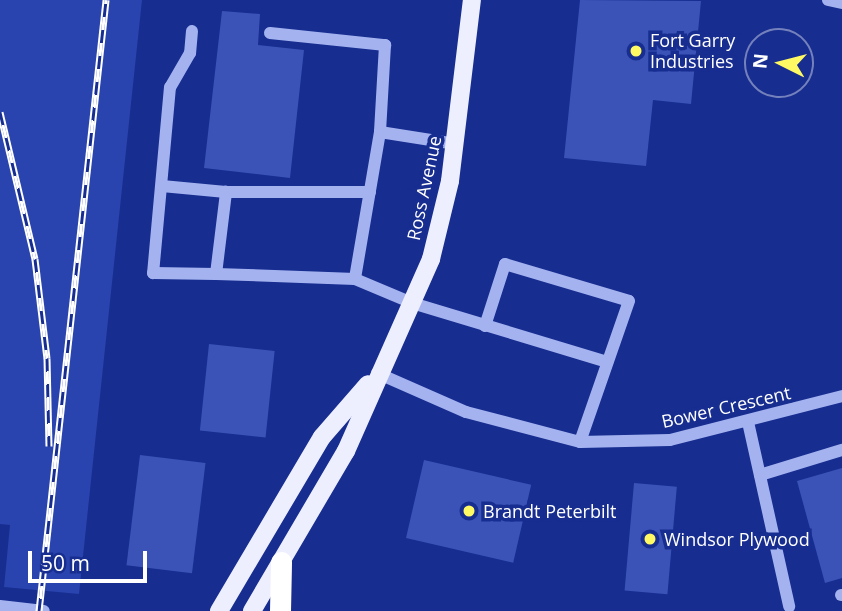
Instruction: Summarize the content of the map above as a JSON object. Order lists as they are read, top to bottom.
{
  "streets": {
    "main road": ["Ross Avenue"],
    "street": ["Bower Crescent"]
  },
  "crossings": [
    ["Ross Avenue", "Bower Crescent"]
  ],
  "places": ["Fort Garry Industries", "Brandt Peterbilt", "Windsor Plywood"],
  "scale_bar": "50 m",
  "north": "left"
}
